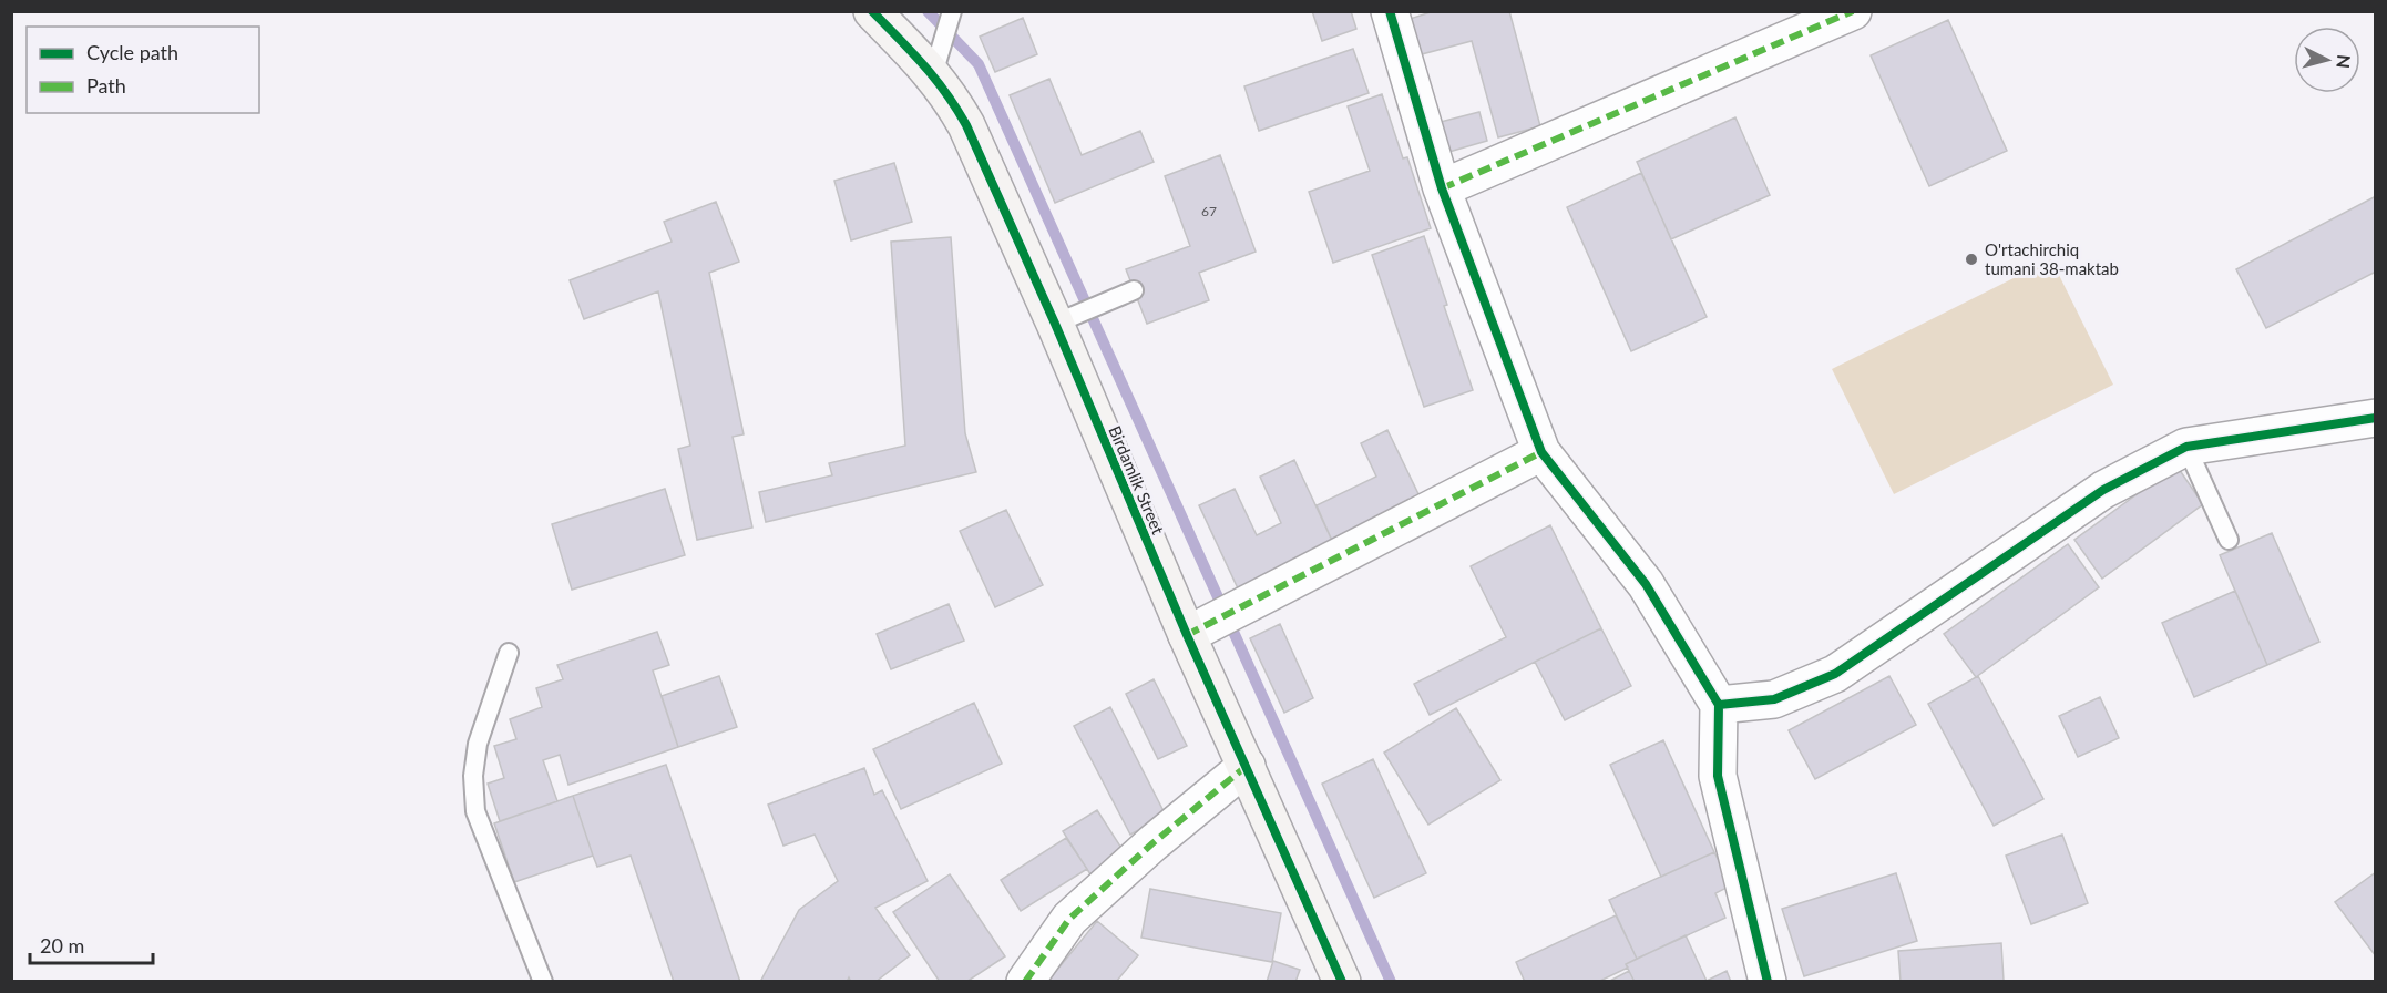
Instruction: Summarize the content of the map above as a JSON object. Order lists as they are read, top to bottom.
{
  "streets": {
    "street": ["Birdamlik Street"]
  },
  "places": ["O'rtachirchiq tumani 38-maktab"],
  "house_numbers": ["67"],
  "legend": ["Cycle path", "Path"],
  "scale_bar": "20 m",
  "north": "right"
}
